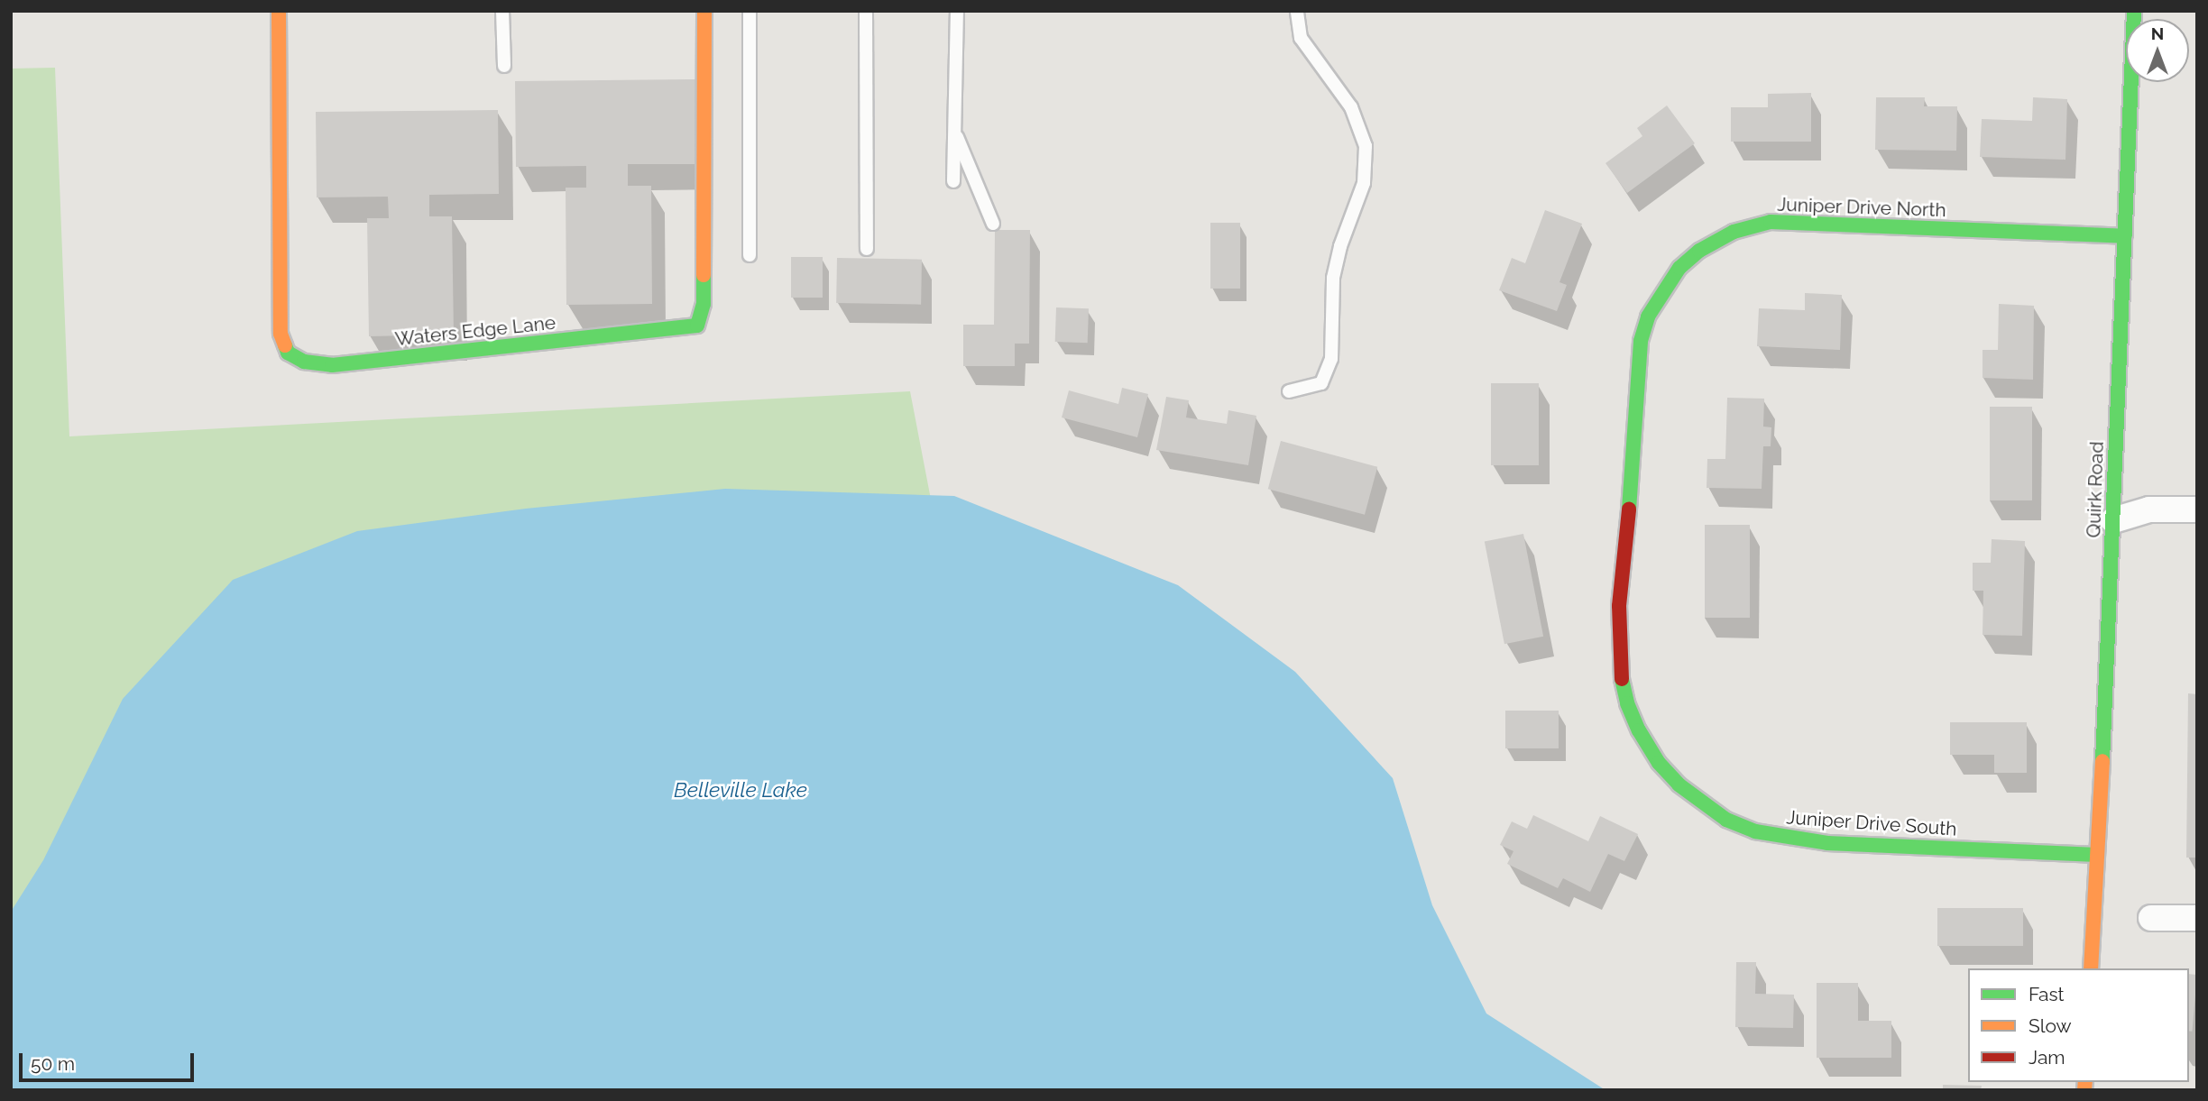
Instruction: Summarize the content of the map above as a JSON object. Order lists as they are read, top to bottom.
{
  "streets": {
    "street": [
      "Juniper Drive North",
      "Waters Edge Lane",
      "Quirk Road",
      "Juniper Drive South"
    ]
  },
  "crossings": [
    ["Juniper Drive North", "Quirk Road"],
    ["Juniper Drive North", "Juniper Drive South"],
    ["Quirk Road", "Juniper Drive South"]
  ],
  "water": ["Belleville Lake"],
  "legend": ["Fast", "Slow", "Jam"],
  "scale_bar": "50 m",
  "north": "top"
}
